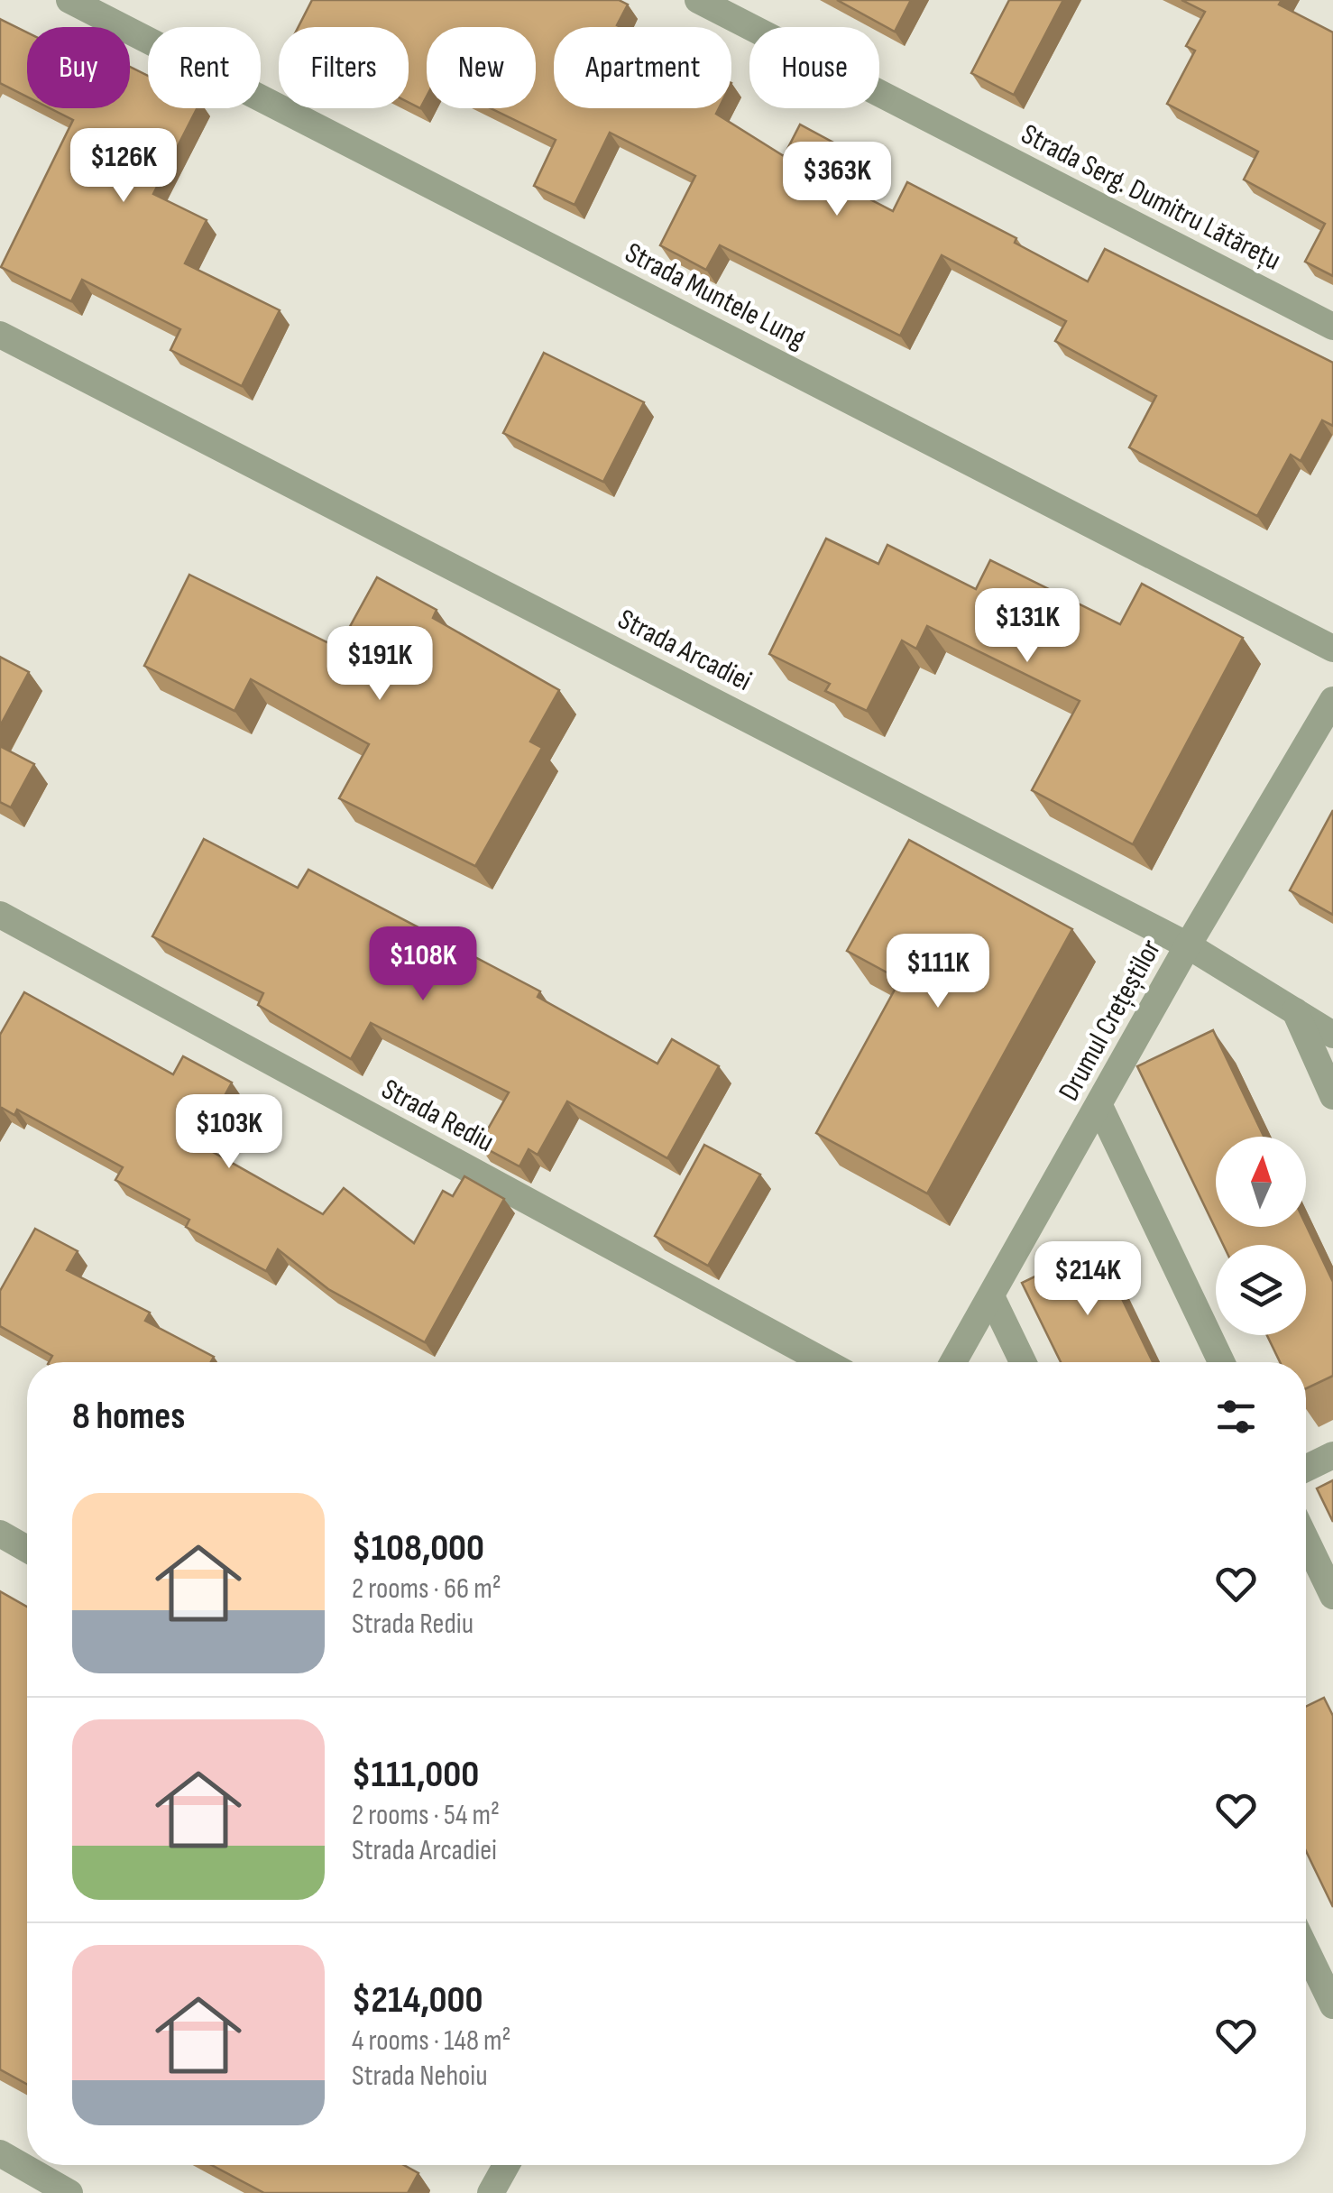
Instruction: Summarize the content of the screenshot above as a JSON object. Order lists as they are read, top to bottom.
{
  "streets": {
    "street": [
      "Strada Serg. Dumitru Lătărețu",
      "Strada Muntele Lung",
      "Strada Arcadiei",
      "Drumul Crețeștilor",
      "Strada Rediu"
    ]
  },
  "crossings": [
    ["Strada Arcadiei", "Drumul Crețeștilor"]
  ],
  "north": "top",
  "page": {
    "chip": [
      "Buy",
      "Rent",
      "Filters",
      "New",
      "Apartment",
      "House"
    ],
    "price": [
      "$126K",
      "$363K",
      "$131K",
      "$191K",
      "$108K",
      "$111K",
      "$103K",
      "$214K"
    ],
    "heading": "8 homes",
    "list": [
      {
        "name": "$108,000",
        "note": "2 rooms · 66 m² · Strada Rediu"
      },
      {
        "name": "$111,000",
        "note": "2 rooms · 54 m² · Strada Arcadiei"
      },
      {
        "name": "$214,000",
        "note": "4 rooms · 148 m² · Strada Nehoiu"
      }
    ]
  }
}
